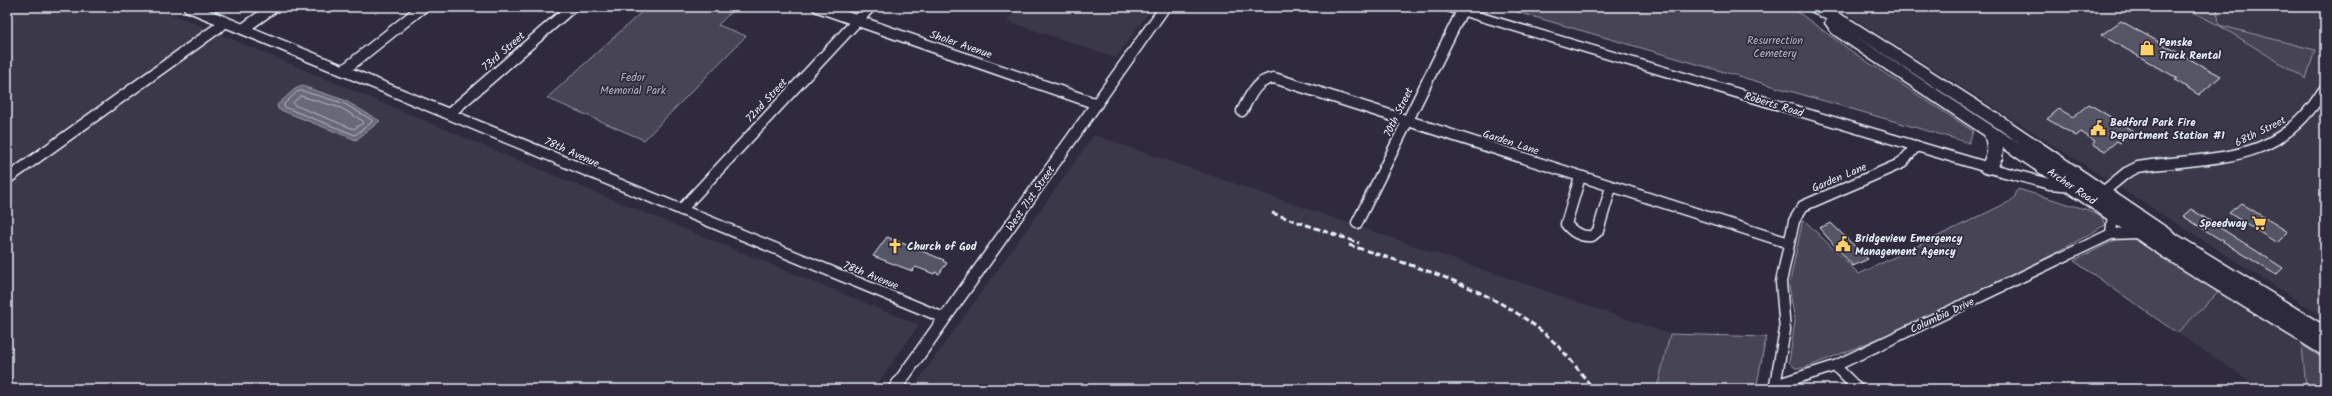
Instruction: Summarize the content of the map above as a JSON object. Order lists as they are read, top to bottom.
{
  "streets": {
    "main road": ["Archer Road"],
    "street": [
      "Sholer Avenue",
      "73rd Street",
      "72nd Street",
      "Roberts Road",
      "70th Street",
      "68th Street",
      "Garden Lane",
      "78th Avenue",
      "West 71st Street",
      "Columbia Drive"
    ]
  },
  "crossings": [
    ["Sholer Avenue", "72nd Street"],
    ["Sholer Avenue", "West 71st Street"],
    ["73rd Street", "78th Avenue"],
    ["72nd Street", "78th Avenue"],
    ["Roberts Road", "70th Street"],
    ["Roberts Road", "68th Street"],
    ["Roberts Road", "Garden Lane"],
    ["Roberts Road", "Archer Road"],
    ["70th Street", "Garden Lane"],
    ["68th Street", "Archer Road"],
    ["Garden Lane", "Columbia Drive"],
    ["78th Avenue", "West 71st Street"],
    ["Archer Road", "Columbia Drive"]
  ],
  "parks": ["Resurrection Cemetery", "Fedor Memorial Park"],
  "places": {
    "shop": ["Penske Truck Rental"],
    "public building": ["Bedford Park Fire Department Station #1", "Bridgeview Emergency Management Agency"],
    "supermarket": ["Speedway"],
    "church": ["Church of God"]
  }
}
